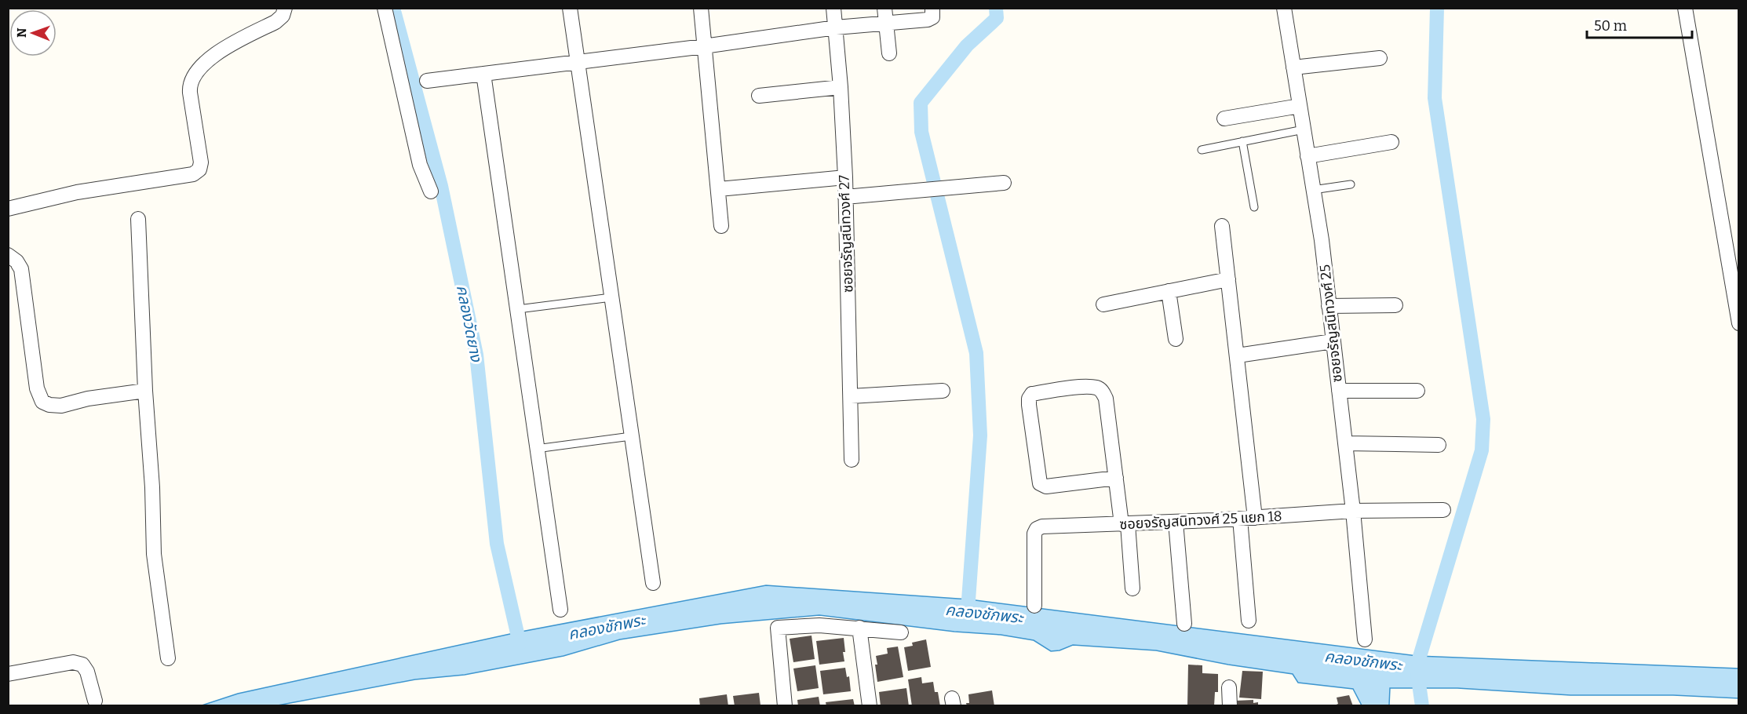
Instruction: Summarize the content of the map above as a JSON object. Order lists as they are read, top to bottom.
{
  "streets": {
    "street": ["ซอยจรัญสนิทวงศ์ 27", "ซอยจรัญสนิทวงศ์ 25", "ซอยจรัญสนิทวงศ์ 25 แยก 18"]
  },
  "crossings": [
    ["ซอยจรัญสนิทวงศ์ 25", "ซอยจรัญสนิทวงศ์ 25 แยก 18"]
  ],
  "water": ["คลองวัดยาง", "คลองชักพระ"],
  "scale_bar": "50 m",
  "north": "left"
}
